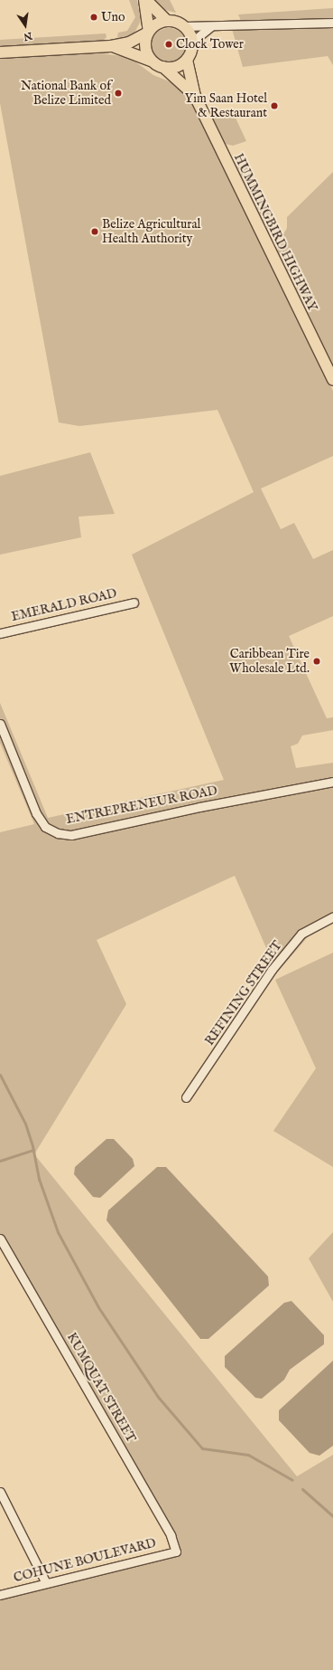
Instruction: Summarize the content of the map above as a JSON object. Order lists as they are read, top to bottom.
{
  "streets": {
    "main road": ["HUMMINGBIRD HIGHWAY"],
    "street": [
      "EMERALD ROAD",
      "ENTREPRENEUR ROAD",
      "REFINING STREET",
      "KUMQUAT STREET",
      "COHUNE BOULEVARD"
    ]
  },
  "crossings": [
    ["KUMQUAT STREET", "COHUNE BOULEVARD"]
  ],
  "places": [
    "Uno",
    "Clock Tower",
    "National Bank of Belize Limited",
    "Yim Saan Hotel & Restaurant",
    "Belize Agricultural Health Authority",
    "Caribbean Tire Wholesale Ltd."
  ],
  "north": "bottom"
}
